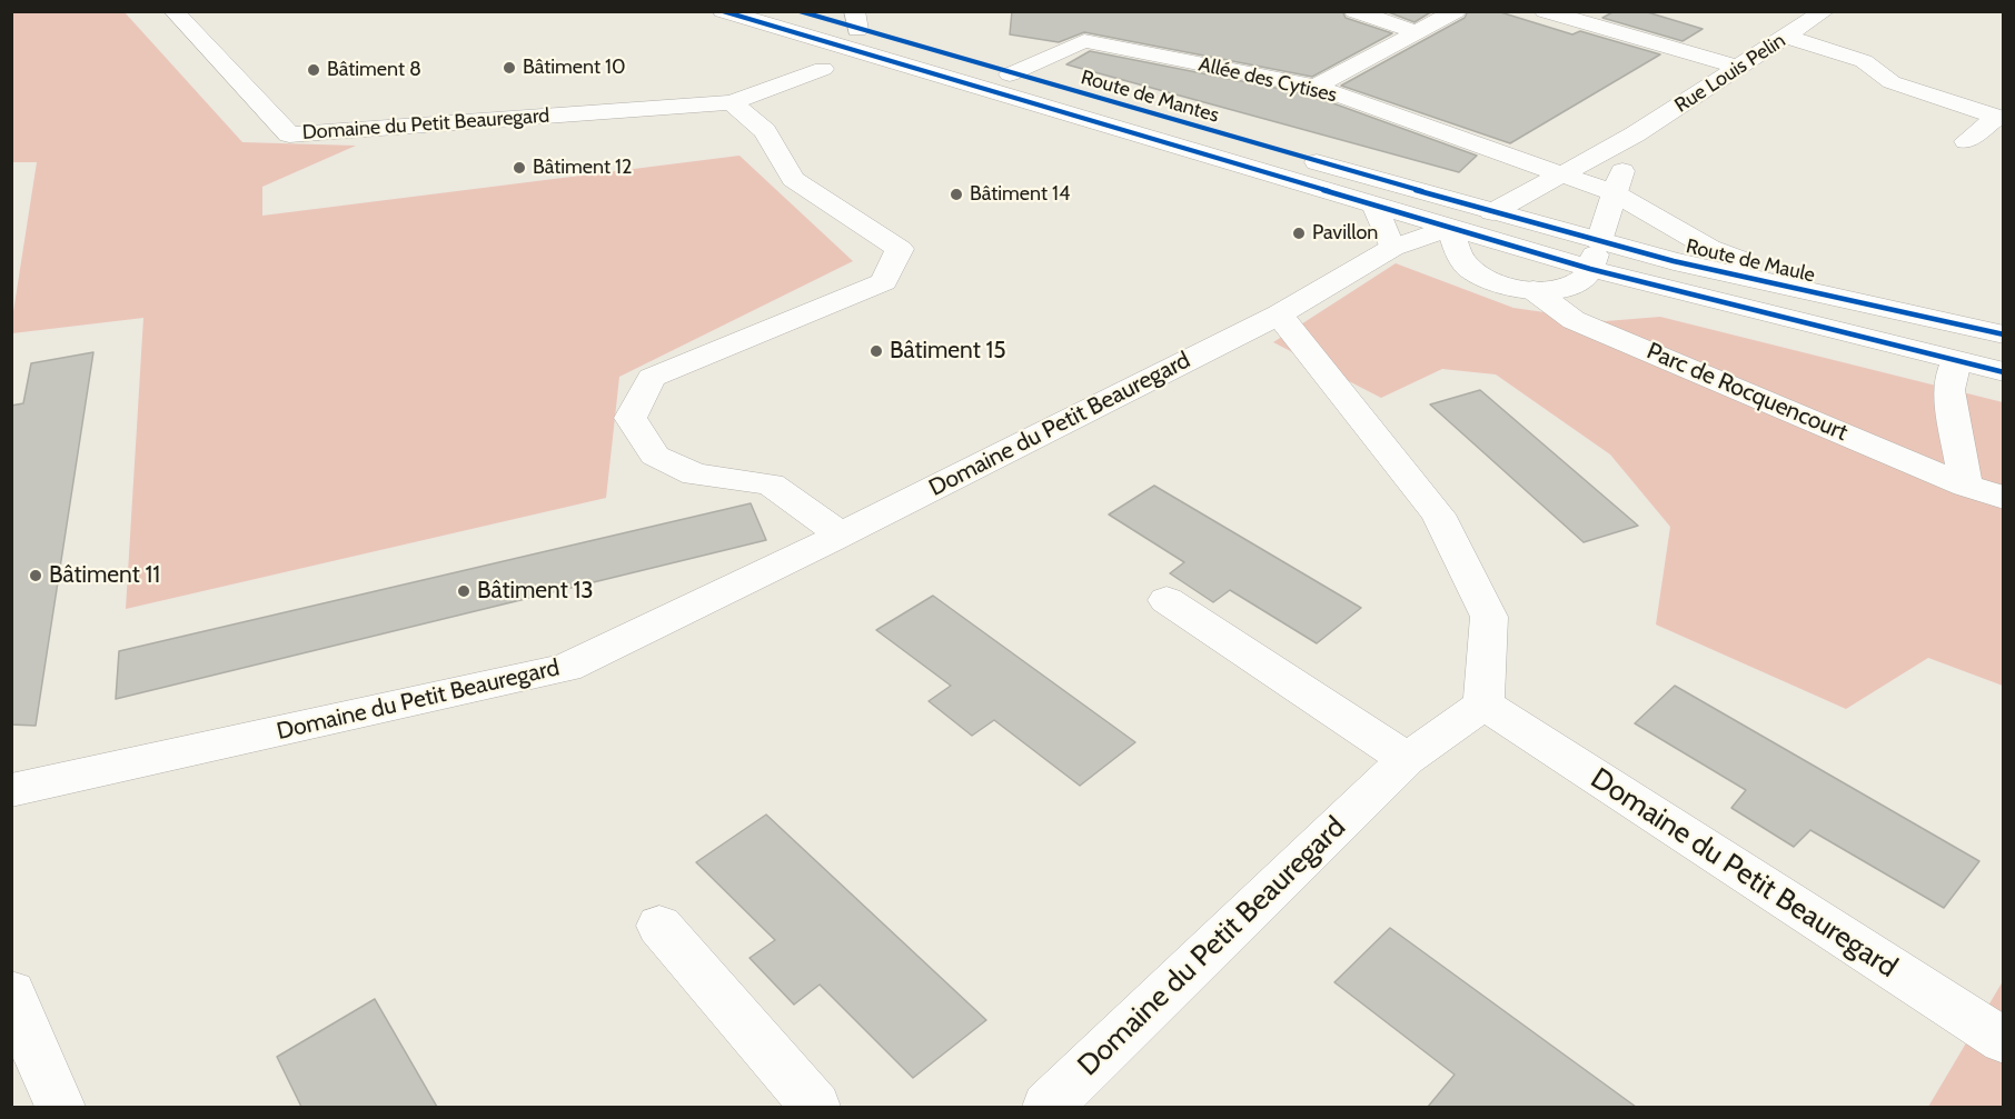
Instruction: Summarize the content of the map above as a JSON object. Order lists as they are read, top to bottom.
{
  "streets": {
    "street": [
      "Rue Louis Pelin",
      "Allée des Cytises",
      "Route de Mantes",
      "Domaine du Petit Beauregard",
      "Route de Maule",
      "Parc de Rocquencourt"
    ]
  },
  "crossings": [
    ["Rue Louis Pelin", "Allée des Cytises"],
    ["Rue Louis Pelin", "Route de Mantes"],
    ["Rue Louis Pelin", "Domaine du Petit Beauregard"],
    ["Rue Louis Pelin", "Route de Maule"],
    ["Allée des Cytises", "Route de Mantes"],
    ["Allée des Cytises", "Route de Maule"],
    ["Route de Mantes", "Domaine du Petit Beauregard"],
    ["Route de Mantes", "Route de Maule"]
  ],
  "places": [
    "Bâtiment 10",
    "Bâtiment 8",
    "Bâtiment 12",
    "Bâtiment 14",
    "Pavillon",
    "Bâtiment 15",
    "Bâtiment 11",
    "Bâtiment 13"
  ]
}
